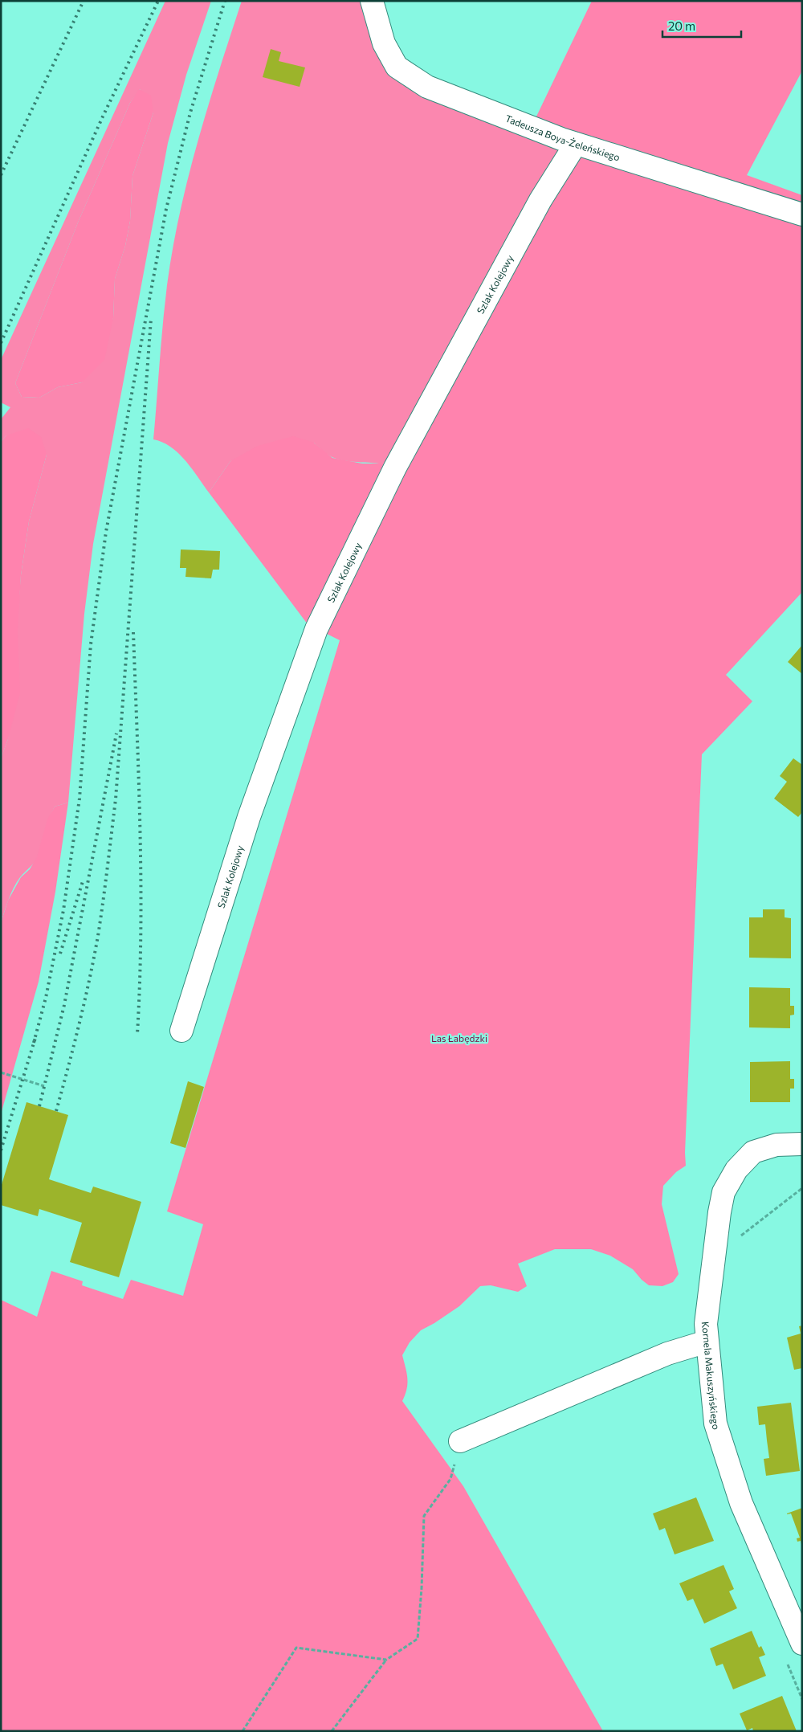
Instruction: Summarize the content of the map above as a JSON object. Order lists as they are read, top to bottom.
{
  "streets": {
    "street": ["Tadeusza Boya-Żeleńskiego", "Szlak Kolejowy", "Kornela Makuszyńskiego"]
  },
  "crossings": [
    ["Tadeusza Boya-Żeleńskiego", "Szlak Kolejowy"]
  ],
  "parks": ["Las Łabędzki"],
  "scale_bar": "20 m"
}
